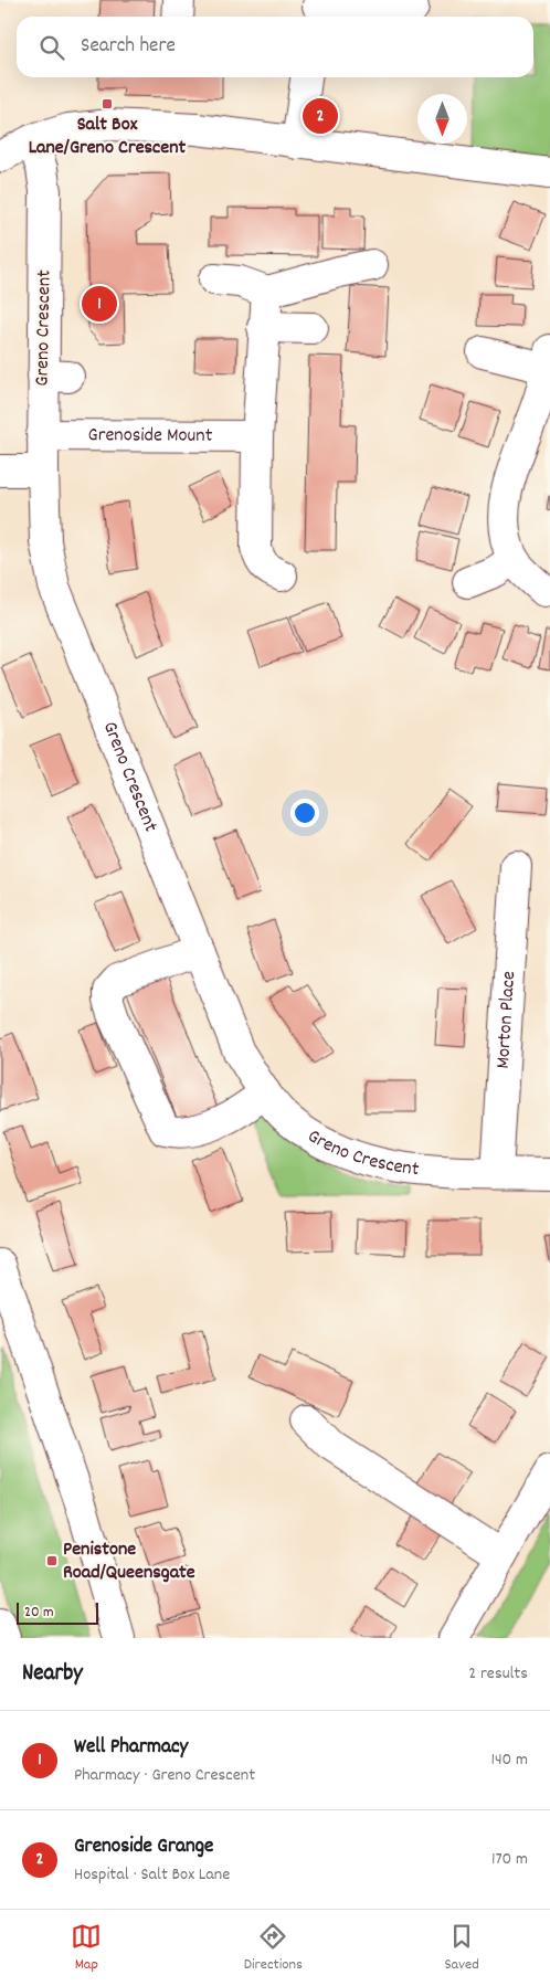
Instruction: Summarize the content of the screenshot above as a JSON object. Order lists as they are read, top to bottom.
{
  "streets": {
    "main road": ["Greno Crescent", "Grenoside Mount", "Morton Place"]
  },
  "crossings": [
    ["Greno Crescent", "Grenoside Mount"],
    ["Greno Crescent", "Morton Place"]
  ],
  "places": {
    "transit": ["Salt Box Lane/Greno Crescent", "Penistone Road/Queensgate"]
  },
  "scale_bar": "20 m",
  "north": "bottom",
  "page": {
    "search": "Search here",
    "pins": ["2", "1"],
    "scale": "20 m",
    "heading": ["Nearby", "2 results"],
    "list": [
      {
        "mark": "1",
        "name": "Well Pharmacy",
        "note": "Pharmacy · Greno Crescent",
        "value": "140 m"
      },
      {
        "mark": "2",
        "name": "Grenoside Grange",
        "note": "Hospital · Salt Box Lane",
        "value": "170 m"
      }
    ],
    "nav": ["Map", "Directions", "Saved"]
  }
}
